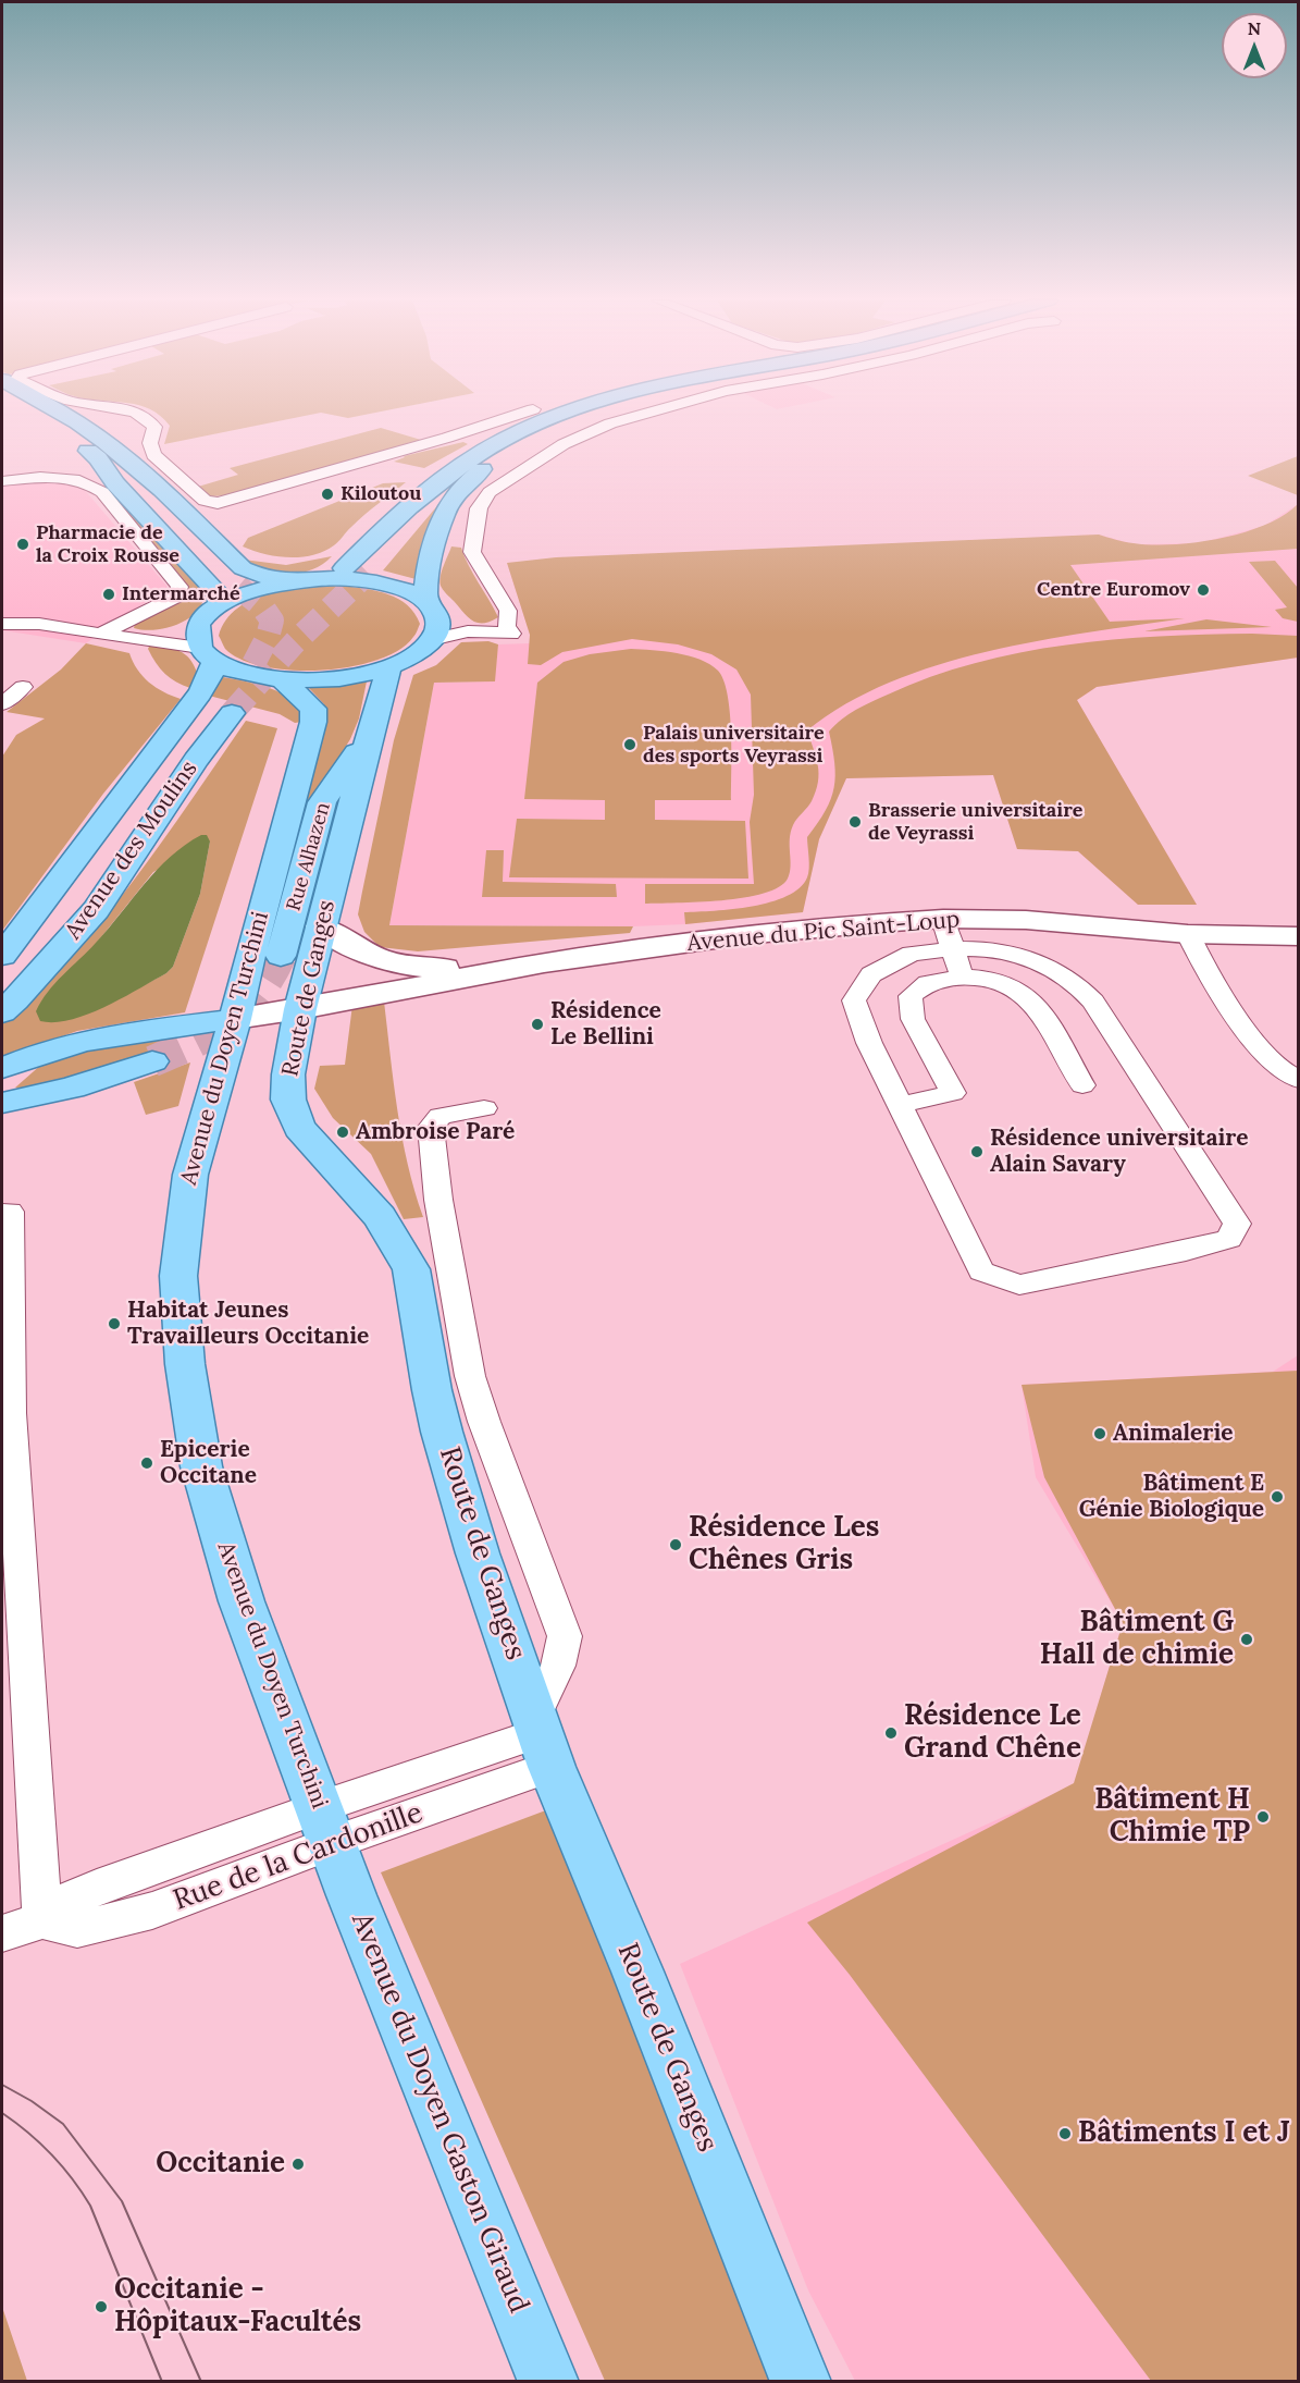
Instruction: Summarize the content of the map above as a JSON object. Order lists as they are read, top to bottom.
{
  "streets": {
    "main road": [
      "Avenue des Moulins",
      "Rue Alhazen",
      "Avenue du Pic Saint-Loup",
      "Route de Ganges",
      "Avenue du Doyen Turchini",
      "Avenue du Doyen Gaston Giraud"
    ],
    "street": ["Rue de la Cardonille"]
  },
  "crossings": [
    ["Rue Alhazen", "Route de Ganges"],
    ["Avenue du Pic Saint-Loup", "Route de Ganges"],
    ["Avenue du Pic Saint-Loup", "Avenue du Doyen Turchini"],
    ["Route de Ganges", "Rue de la Cardonille"],
    ["Avenue du Doyen Turchini", "Rue de la Cardonille"],
    ["Avenue du Doyen Turchini", "Avenue du Doyen Gaston Giraud"],
    ["Rue de la Cardonille", "Avenue du Doyen Gaston Giraud"]
  ],
  "places": [
    "Kiloutou",
    "Pharmacie de la Croix Rousse",
    "Centre Euromov",
    "Intermarché",
    "Palais universitaire des sports Veyrassi",
    "Brasserie universitaire de Veyrassi",
    "Résidence Le Bellini",
    "Ambroise Paré",
    "Résidence universitaire Alain Savary",
    "Habitat Jeunes Travailleurs Occitanie",
    "Animalerie",
    "Epicerie Occitane",
    "Bâtiment E Génie Biologique",
    "Résidence Les Chênes Gris",
    "Bâtiment G Hall de chimie",
    "Résidence Le Grand Chêne",
    "Bâtiment H Chimie TP",
    "Bâtiments I et J",
    "Occitanie",
    "Occitanie - Hôpitaux-Facultés"
  ],
  "north": "top"
}
